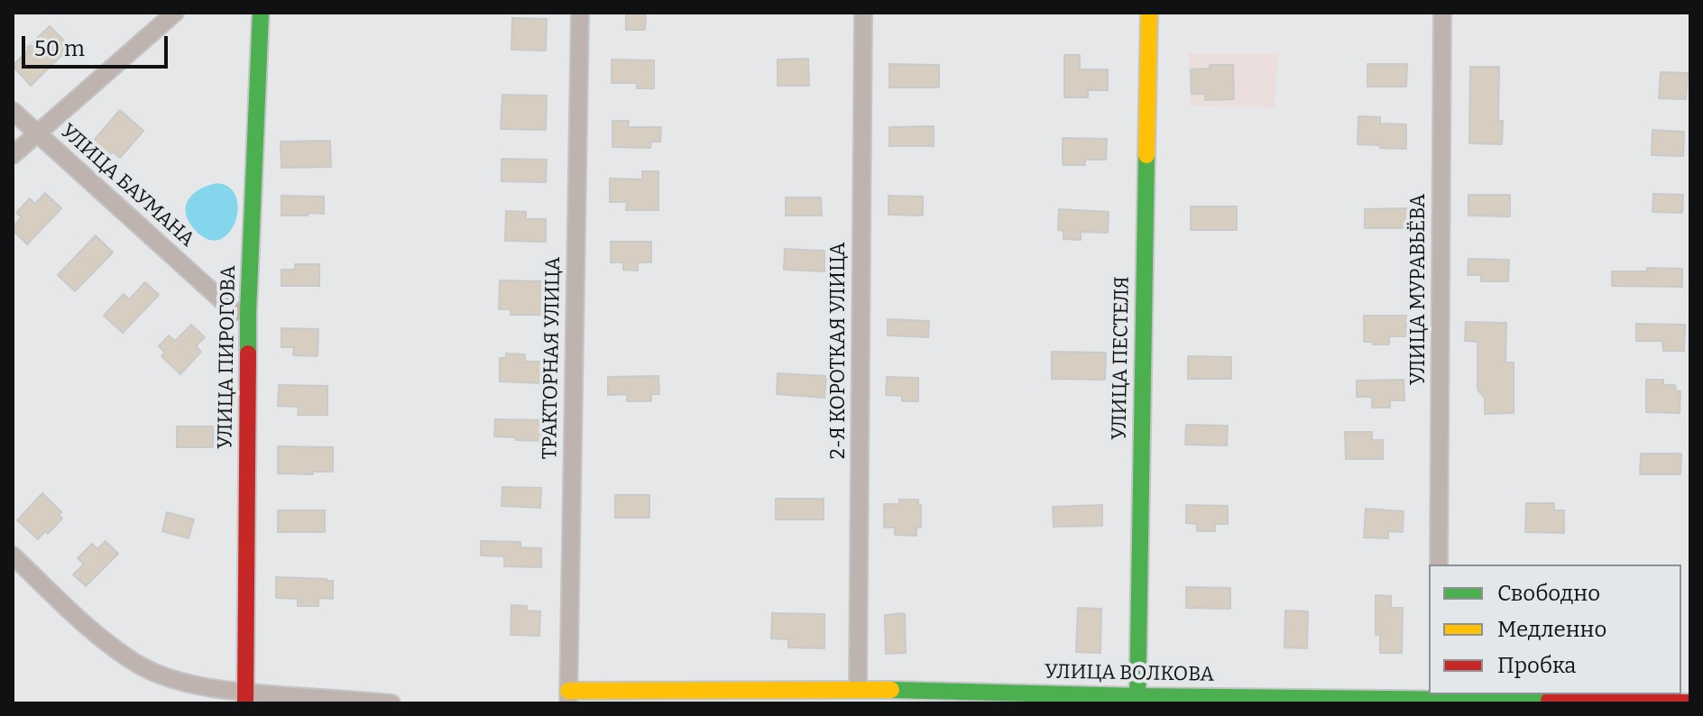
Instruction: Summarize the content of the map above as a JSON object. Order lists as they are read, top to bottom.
{
  "streets": {
    "street": [
      "УЛИЦА БАУМАНА",
      "УЛИЦА МУРАВЬЁВА",
      "2-Я КОРОТКАЯ УЛИЦА",
      "УЛИЦА ПИРОГОВА",
      "ТРАКТОРНАЯ УЛИЦА",
      "УЛИЦА ПЕСТЕЛЯ",
      "УЛИЦА ВОЛКОВА"
    ]
  },
  "crossings": [
    ["УЛИЦА БАУМАНА", "УЛИЦА ПИРОГОВА"],
    ["2-Я КОРОТКАЯ УЛИЦА", "УЛИЦА ВОЛКОВА"],
    ["ТРАКТОРНАЯ УЛИЦА", "УЛИЦА ВОЛКОВА"],
    ["УЛИЦА ПЕСТЕЛЯ", "УЛИЦА ВОЛКОВА"]
  ],
  "legend": ["Свободно", "Медленно", "Пробка"],
  "scale_bar": "50 m"
}
